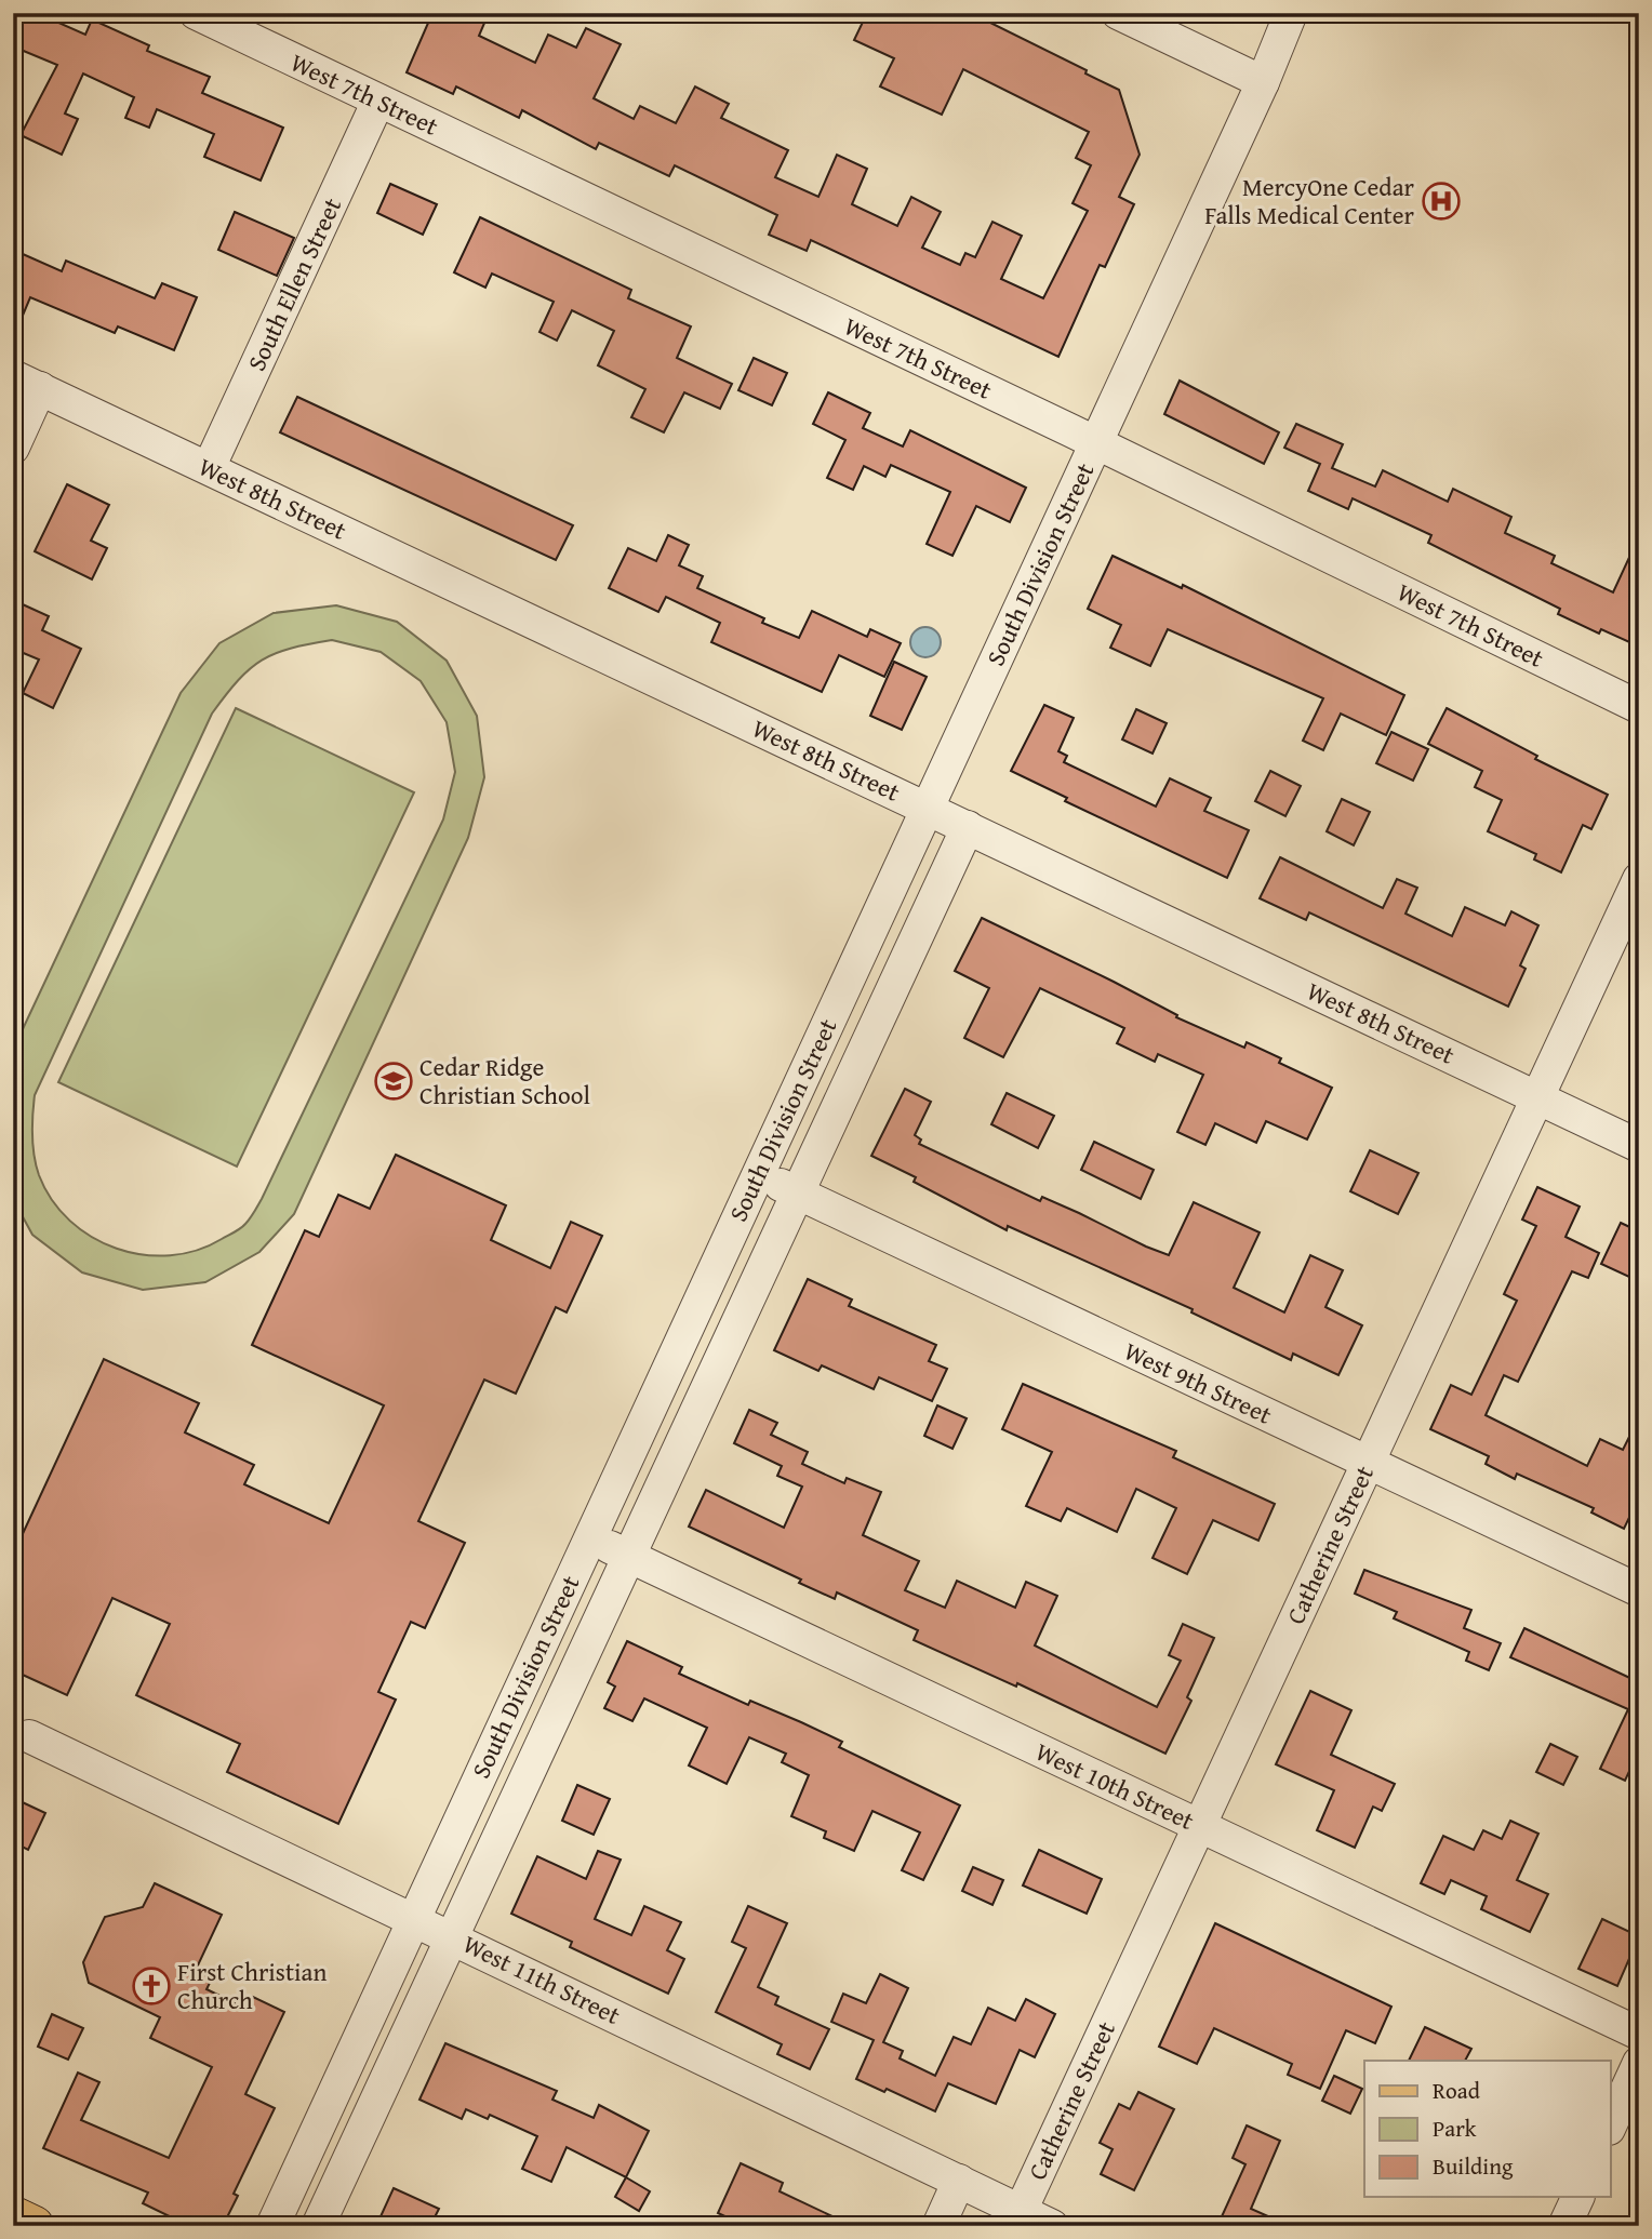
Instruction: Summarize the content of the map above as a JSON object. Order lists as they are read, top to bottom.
{
  "streets": {
    "street": [
      "West 7th Street",
      "South Ellen Street",
      "West 8th Street",
      "South Division Street",
      "West 9th Street",
      "Catherine Street",
      "West 10th Street",
      "West 11th Street"
    ]
  },
  "crossings": [
    ["West 7th Street", "South Ellen Street"],
    ["West 7th Street", "South Division Street"],
    ["South Ellen Street", "West 8th Street"],
    ["West 8th Street", "South Division Street"],
    ["West 8th Street", "Catherine Street"],
    ["South Division Street", "West 9th Street"],
    ["South Division Street", "West 10th Street"],
    ["South Division Street", "West 11th Street"],
    ["West 9th Street", "Catherine Street"],
    ["Catherine Street", "West 10th Street"],
    ["Catherine Street", "West 11th Street"]
  ],
  "places": {
    "hospital": ["MercyOne Cedar Falls Medical Center"],
    "school or university": ["Cedar Ridge Christian School"],
    "church": ["First Christian Church"]
  },
  "legend": ["Road", "Park", "Building"]
}
